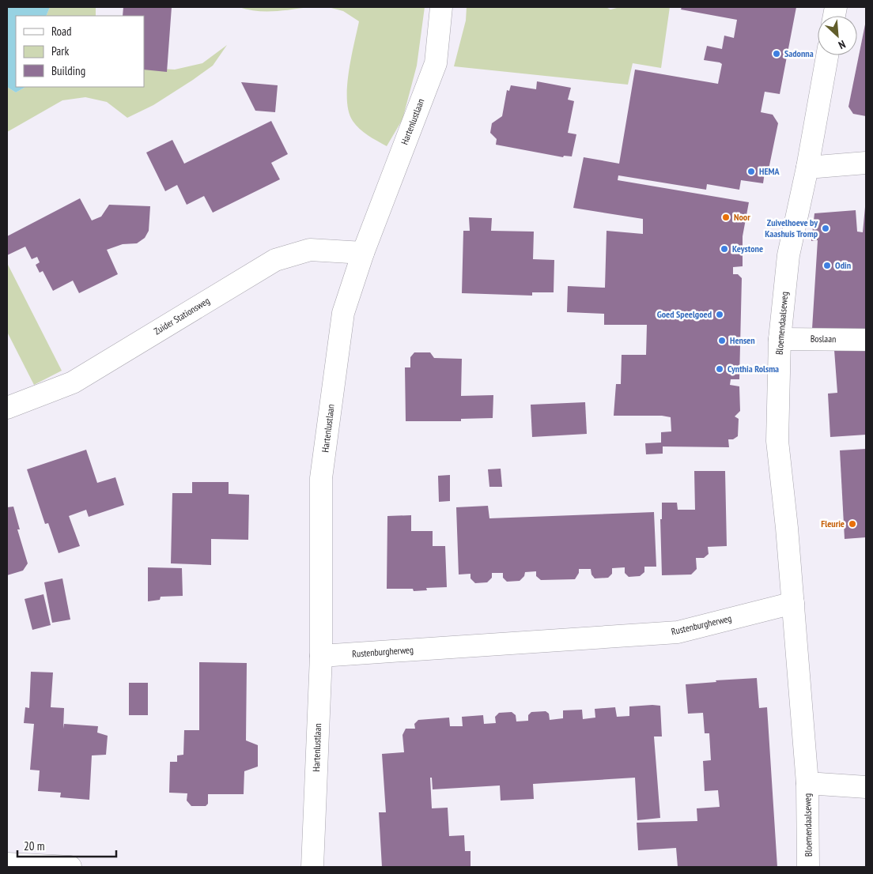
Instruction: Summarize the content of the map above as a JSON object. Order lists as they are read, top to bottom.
{
  "streets": {
    "street": [
      "Hartenlustlaan",
      "Zuider Stationsweg",
      "Bloemendaalseweg",
      "Boslaan",
      "Rustenburgherweg"
    ]
  },
  "crossings": [
    ["Hartenlustlaan", "Zuider Stationsweg"],
    ["Hartenlustlaan", "Rustenburgherweg"],
    ["Bloemendaalseweg", "Boslaan"],
    ["Bloemendaalseweg", "Rustenburgherweg"]
  ],
  "places": [
    "Sadonna",
    "HEMA",
    "Noor",
    "Zuivelhoeve by Kaashuis Tromp",
    "Keystone",
    "Odin",
    "Goed Speelgoed",
    "Hensen",
    "Cynthia Rolsma",
    "Fleurie"
  ],
  "legend": ["Road", "Park", "Building"],
  "scale_bar": "20 m",
  "north": "bottom right"
}
